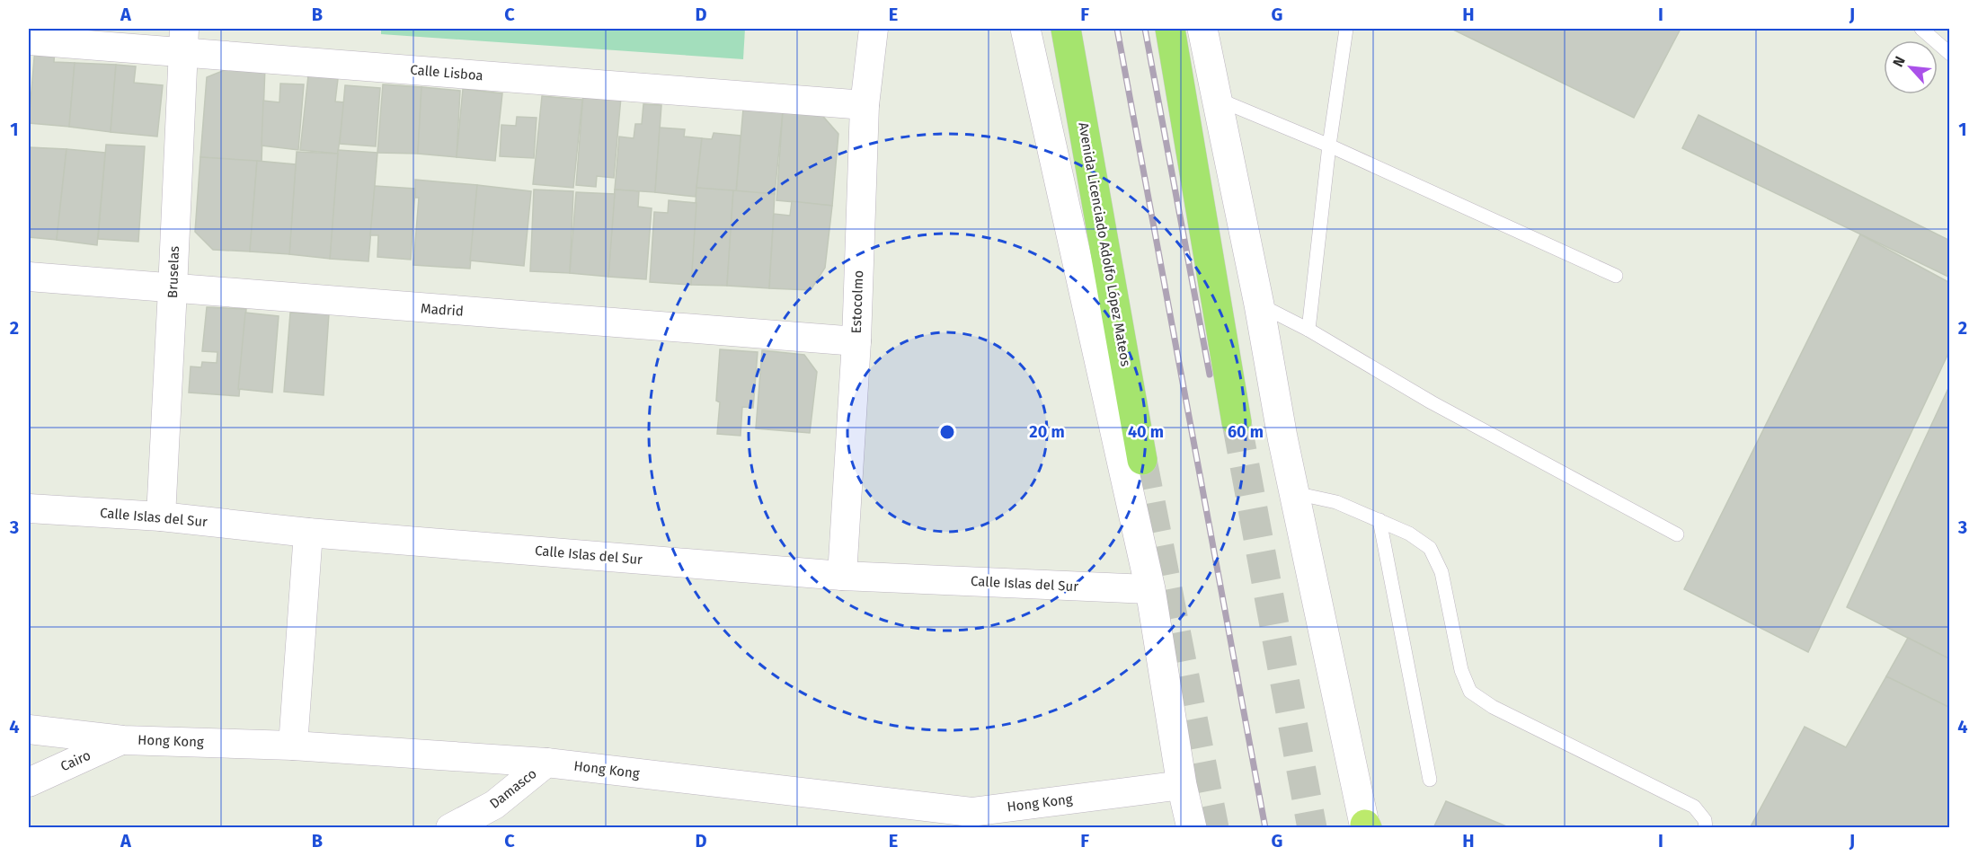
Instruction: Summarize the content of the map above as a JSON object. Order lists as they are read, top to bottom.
{
  "streets": {
    "main road": ["Avenida Licenciado Adolfo López Mateos"],
    "street": [
      "Calle Lisboa",
      "Bruselas",
      "Estocolmo",
      "Madrid",
      "Calle Islas del Sur",
      "Hong Kong",
      "Cairo",
      "Damasco"
    ]
  },
  "crossings": [
    ["Calle Lisboa", "Bruselas"],
    ["Calle Lisboa", "Estocolmo"],
    ["Bruselas", "Madrid"],
    ["Bruselas", "Calle Islas del Sur"],
    ["Estocolmo", "Madrid"],
    ["Estocolmo", "Calle Islas del Sur"],
    ["Hong Kong", "Cairo"],
    ["Hong Kong", "Damasco"]
  ],
  "north": "top left",
  "grid": {
    "columns": [
      "A",
      "B",
      "C",
      "D",
      "E",
      "F",
      "G",
      "H",
      "I",
      "J"
    ],
    "rows": [
      "1",
      "2",
      "3",
      "4"
    ]
  },
  "rings": ["20 m", "40 m", "60 m"]
}
